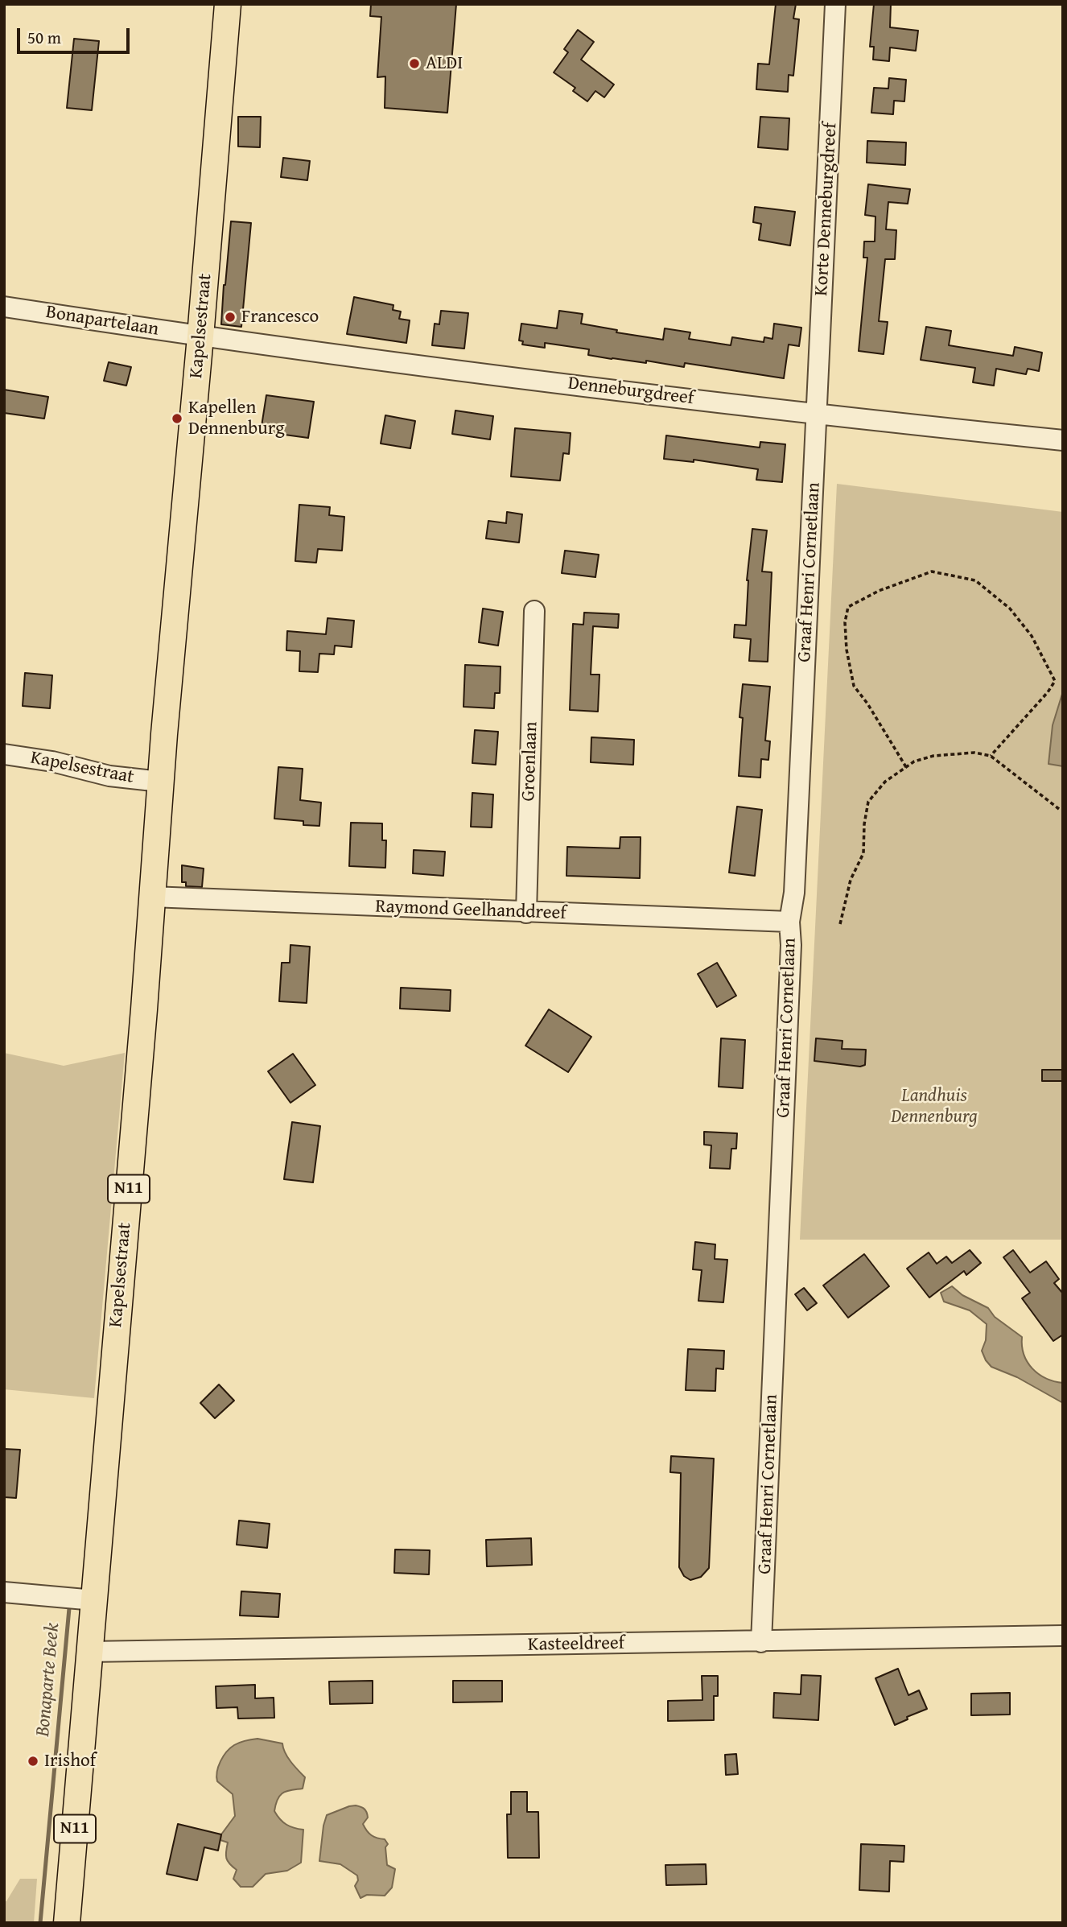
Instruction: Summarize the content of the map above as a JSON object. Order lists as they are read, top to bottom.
{
  "streets": {
    "main road": ["Kapelsestraat", "N11"],
    "street": [
      "Korte Denneburgdreef",
      "Bonapartelaan",
      "Denneburgdreef",
      "Graaf Henri Cornetlaan",
      "Groenlaan",
      "Raymond Geelhanddreef",
      "Kasteeldreef"
    ]
  },
  "crossings": [
    ["Korte Denneburgdreef", "Denneburgdreef"],
    ["Korte Denneburgdreef", "Graaf Henri Cornetlaan"],
    ["Bonapartelaan", "Kapelsestraat"],
    ["Bonapartelaan", "Denneburgdreef"],
    ["Kapelsestraat", "Denneburgdreef"],
    ["Kapelsestraat", "Raymond Geelhanddreef"],
    ["Kapelsestraat", "Kasteeldreef"],
    ["Denneburgdreef", "Graaf Henri Cornetlaan"],
    ["Graaf Henri Cornetlaan", "Raymond Geelhanddreef"],
    ["Graaf Henri Cornetlaan", "Kasteeldreef"],
    ["Groenlaan", "Raymond Geelhanddreef"]
  ],
  "water": ["Bonaparte Beek"],
  "parks": ["Landhuis Dennenburg"],
  "places": [
    "ALDI",
    "Francesco",
    "Kapellen Dennenburg",
    "Irishof"
  ],
  "scale_bar": "50 m"
}
